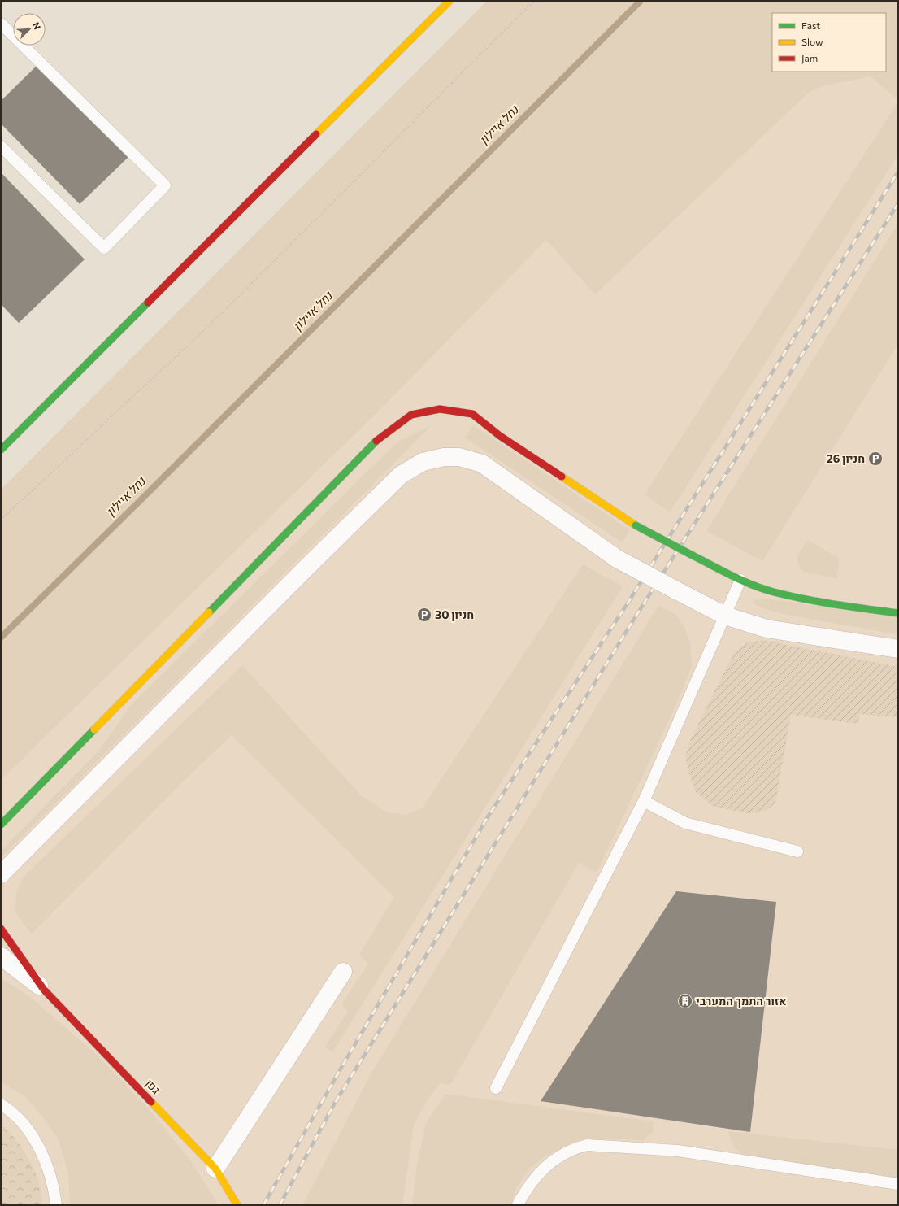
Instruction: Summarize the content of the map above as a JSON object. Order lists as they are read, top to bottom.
{
  "streets": {
    "street": ["גפן"]
  },
  "water": ["נחל איילון"],
  "places": {
    "parking": ["חניון 26", "חניון 30"],
    "building": ["אזור התמך המערבי"]
  },
  "legend": ["Fast", "Slow", "Jam"],
  "north": "top right"
}
